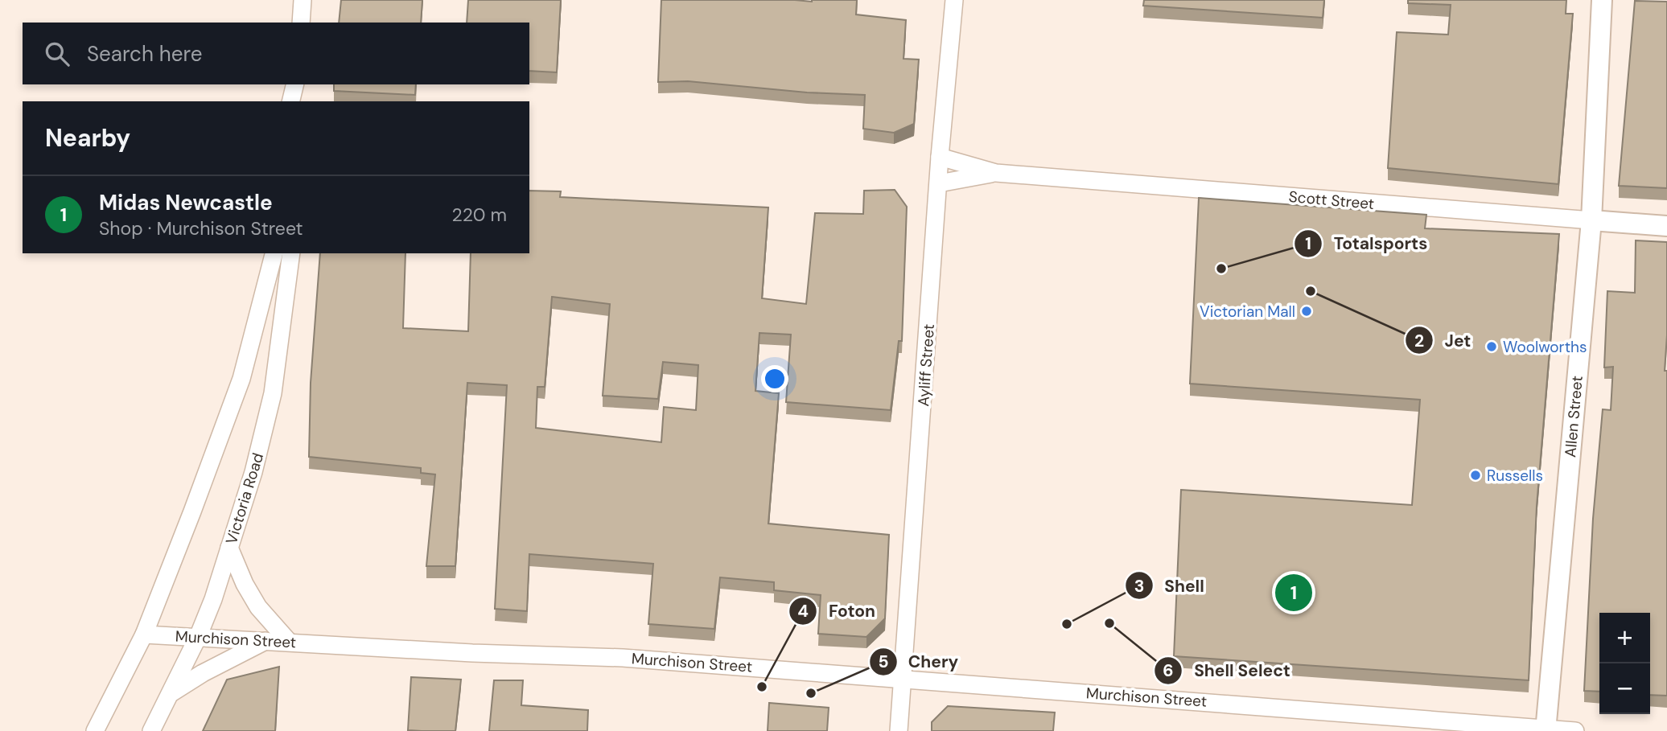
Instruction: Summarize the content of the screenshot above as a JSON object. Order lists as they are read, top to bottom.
{
  "streets": {
    "street": [
      "Scott Street",
      "Ayliff Street",
      "Allen Street",
      "Victoria Road",
      "Murchison Street"
    ]
  },
  "crossings": [
    ["Scott Street", "Ayliff Street"],
    ["Scott Street", "Allen Street"],
    ["Ayliff Street", "Murchison Street"],
    ["Allen Street", "Murchison Street"],
    ["Victoria Road", "Murchison Street"]
  ],
  "places": [
    "Totalsports",
    "Jet",
    "Victorian Mall",
    "Woolworths",
    "Russells",
    "Shell Select",
    "Shell",
    "Foton",
    "Chery"
  ],
  "page": {
    "search": "Search here",
    "heading": "Nearby",
    "list": [
      {
        "mark": "1",
        "name": "Midas Newcastle",
        "note": "Shop · Murchison Street",
        "value": "220 m"
      }
    ],
    "pins": "1",
    "map_buttons": ["+", "−"]
  }
}
